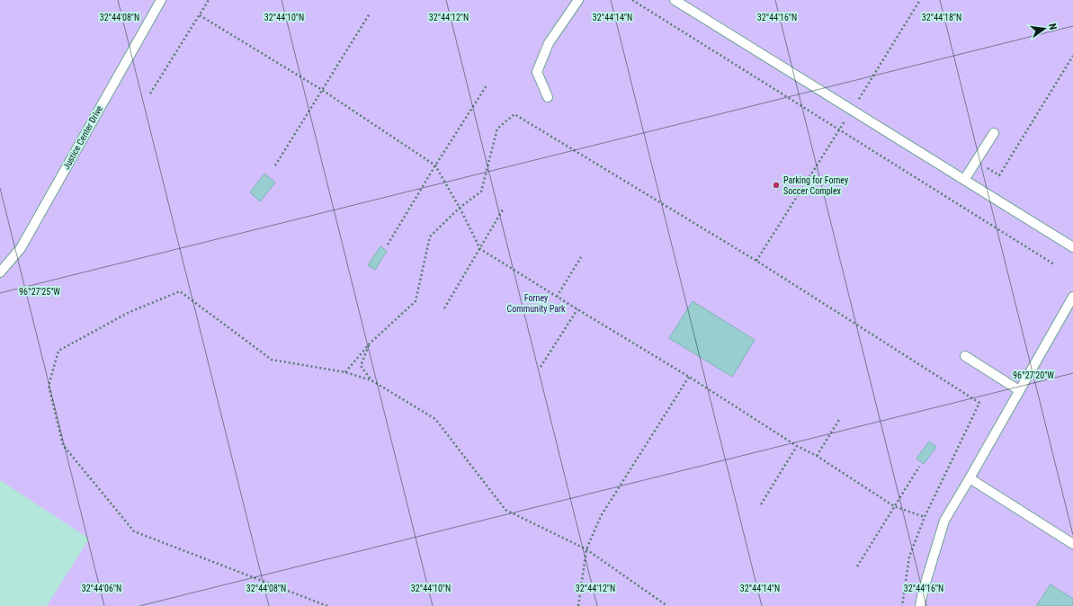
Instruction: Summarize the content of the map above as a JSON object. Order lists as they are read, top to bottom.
{
  "streets": {
    "lane": ["Justice Center Drive"]
  },
  "parks": ["Forney Community Park"],
  "places": ["Parking for Forney Soccer Complex"],
  "north": "right",
  "coordinates": [
    "32°44'08\"N",
    "32°44'10\"N",
    "32°44'12\"N",
    "32°44'14\"N",
    "32°44'16\"N",
    "32°44'18\"N",
    "96°27'25\"W",
    "96°27'20\"W",
    "32°44'06\"N"
  ]
}
